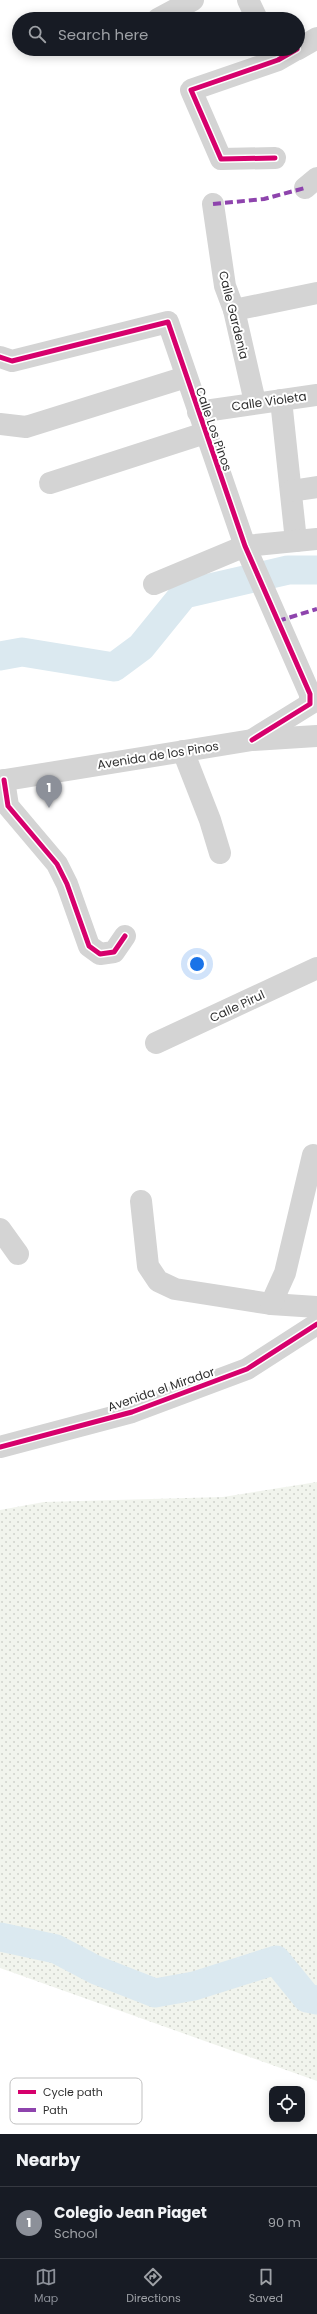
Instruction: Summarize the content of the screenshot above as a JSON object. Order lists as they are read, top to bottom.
{
  "streets": {
    "street": [
      "Calle Gardenia",
      "Calle Violeta",
      "Calle Los Pinos",
      "Avenida de los Pinos",
      "Calle Pirul",
      "Avenida el Mirador"
    ]
  },
  "crossings": [
    ["Calle Gardenia", "Calle Violeta"],
    ["Calle Violeta", "Calle Los Pinos"],
    ["Calle Los Pinos", "Avenida de los Pinos"]
  ],
  "legend": ["Cycle path", "Path"],
  "page": {
    "search": "Search here",
    "pins": "1",
    "heading": "Nearby",
    "list": [
      {
        "mark": "1",
        "name": "Colegio Jean Piaget",
        "note": "School",
        "value": "90 m"
      }
    ],
    "nav": ["Map", "Directions", "Saved"]
  }
}
